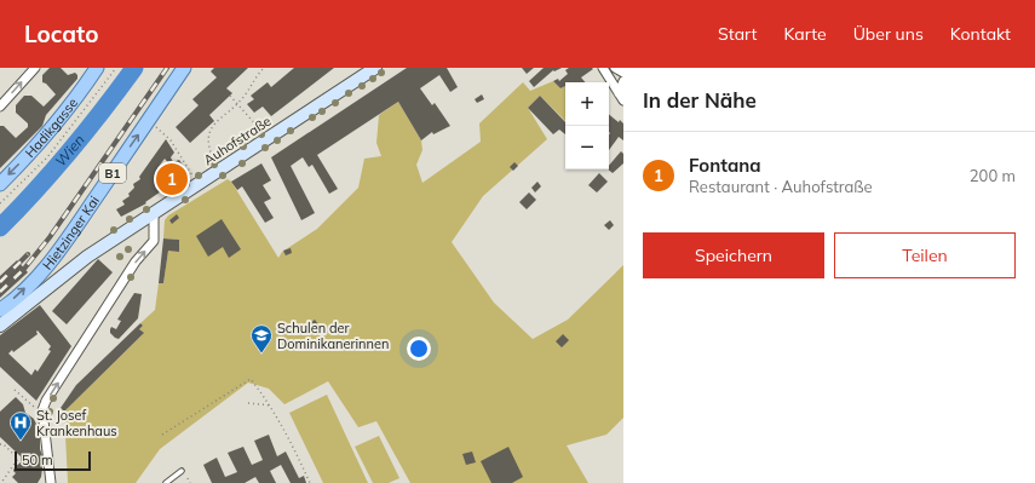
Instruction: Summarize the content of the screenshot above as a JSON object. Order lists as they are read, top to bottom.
{
  "streets": {
    "main road": ["Hadikgasse", "B1", "Hietzinger Kai"],
    "street": ["Auhofstraße"]
  },
  "one_way": ["Hadikgasse", "Hietzinger Kai"],
  "water": ["Wien"],
  "places": {
    "school or university": ["Schulen der Dominikanerinnen"],
    "hospital": ["St. Josef Krankenhaus"]
  },
  "scale_bar": "50 m",
  "page": {
    "header": "Locato",
    "nav": [
      "Start",
      "Karte",
      "Über uns",
      "Kontakt"
    ],
    "heading": "In der Nähe",
    "map_buttons": ["+", "−"],
    "list": [
      {
        "mark": "1",
        "name": "Fontana",
        "note": "Restaurant · Auhofstraße",
        "value": "200 m"
      }
    ],
    "pins": "1",
    "buttons": ["Speichern", "Teilen"],
    "scale": "50 m"
  }
}
